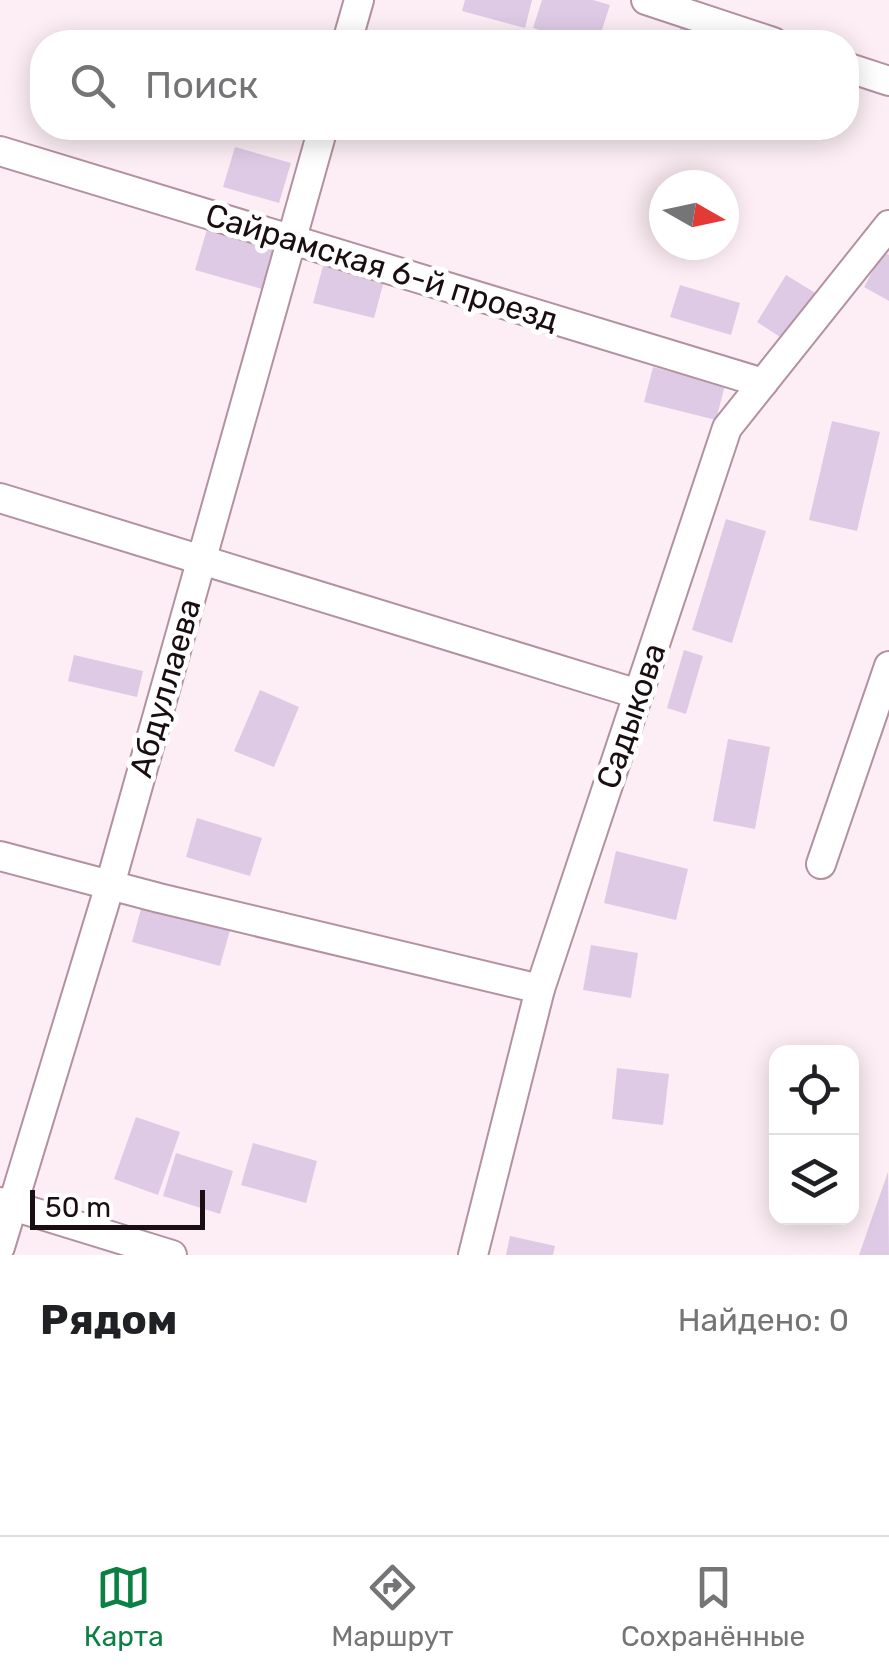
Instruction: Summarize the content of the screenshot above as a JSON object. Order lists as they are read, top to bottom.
{
  "streets": {
    "street": ["Сайрамская 6-й проезд", "Абдуллаева", "Садыкова"]
  },
  "crossings": [
    ["Сайрамская 6-й проезд", "Абдуллаева"],
    ["Сайрамская 6-й проезд", "Садыкова"]
  ],
  "scale_bar": "50 m",
  "north": "right",
  "page": {
    "search": "Поиск",
    "scale": "50 m",
    "heading": ["Рядом", "Найдено: 0"],
    "nav": ["Карта", "Маршрут", "Сохранённые"]
  }
}
